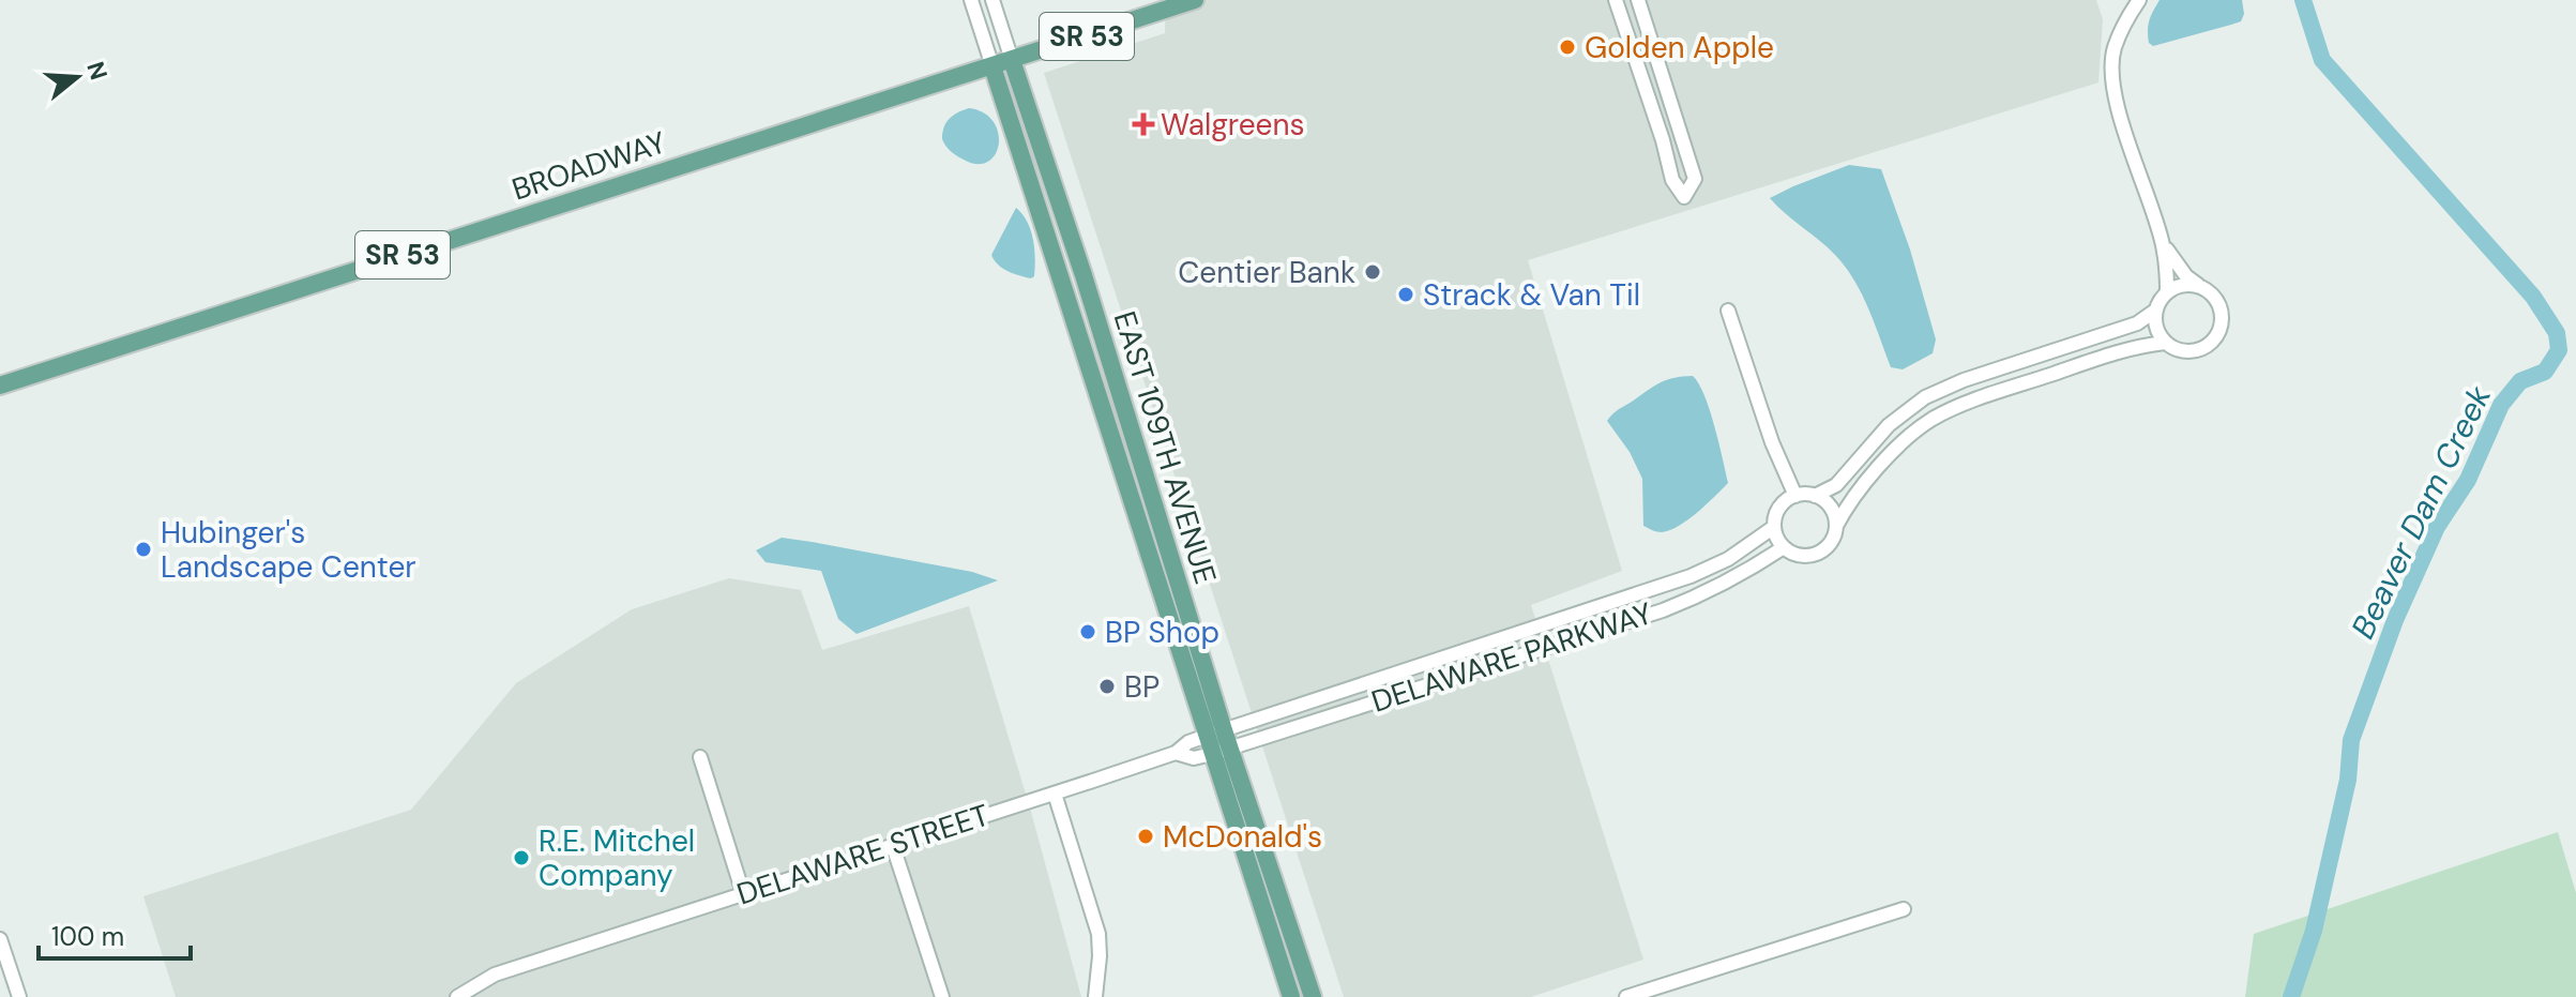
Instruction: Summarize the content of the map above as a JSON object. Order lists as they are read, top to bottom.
{
  "streets": {
    "main road": ["SR 53", "BROADWAY", "EAST 109TH AVENUE"],
    "street": ["DELAWARE PARKWAY", "DELAWARE STREET"]
  },
  "crossings": [
    ["BROADWAY", "EAST 109TH AVENUE"],
    ["EAST 109TH AVENUE", "DELAWARE PARKWAY"],
    ["EAST 109TH AVENUE", "DELAWARE STREET"],
    ["DELAWARE PARKWAY", "DELAWARE STREET"]
  ],
  "water": ["Beaver Dam Creek"],
  "places": {
    "other": [
      "Golden Apple",
      "Centier Bank",
      "Strack & Van Til",
      "Hubinger's Landscape Center",
      "BP Shop",
      "BP",
      "McDonald's",
      "R.E. Mitchel Company"
    ],
    "health": ["Walgreens"]
  },
  "scale_bar": "100 m",
  "north": "right"
}
